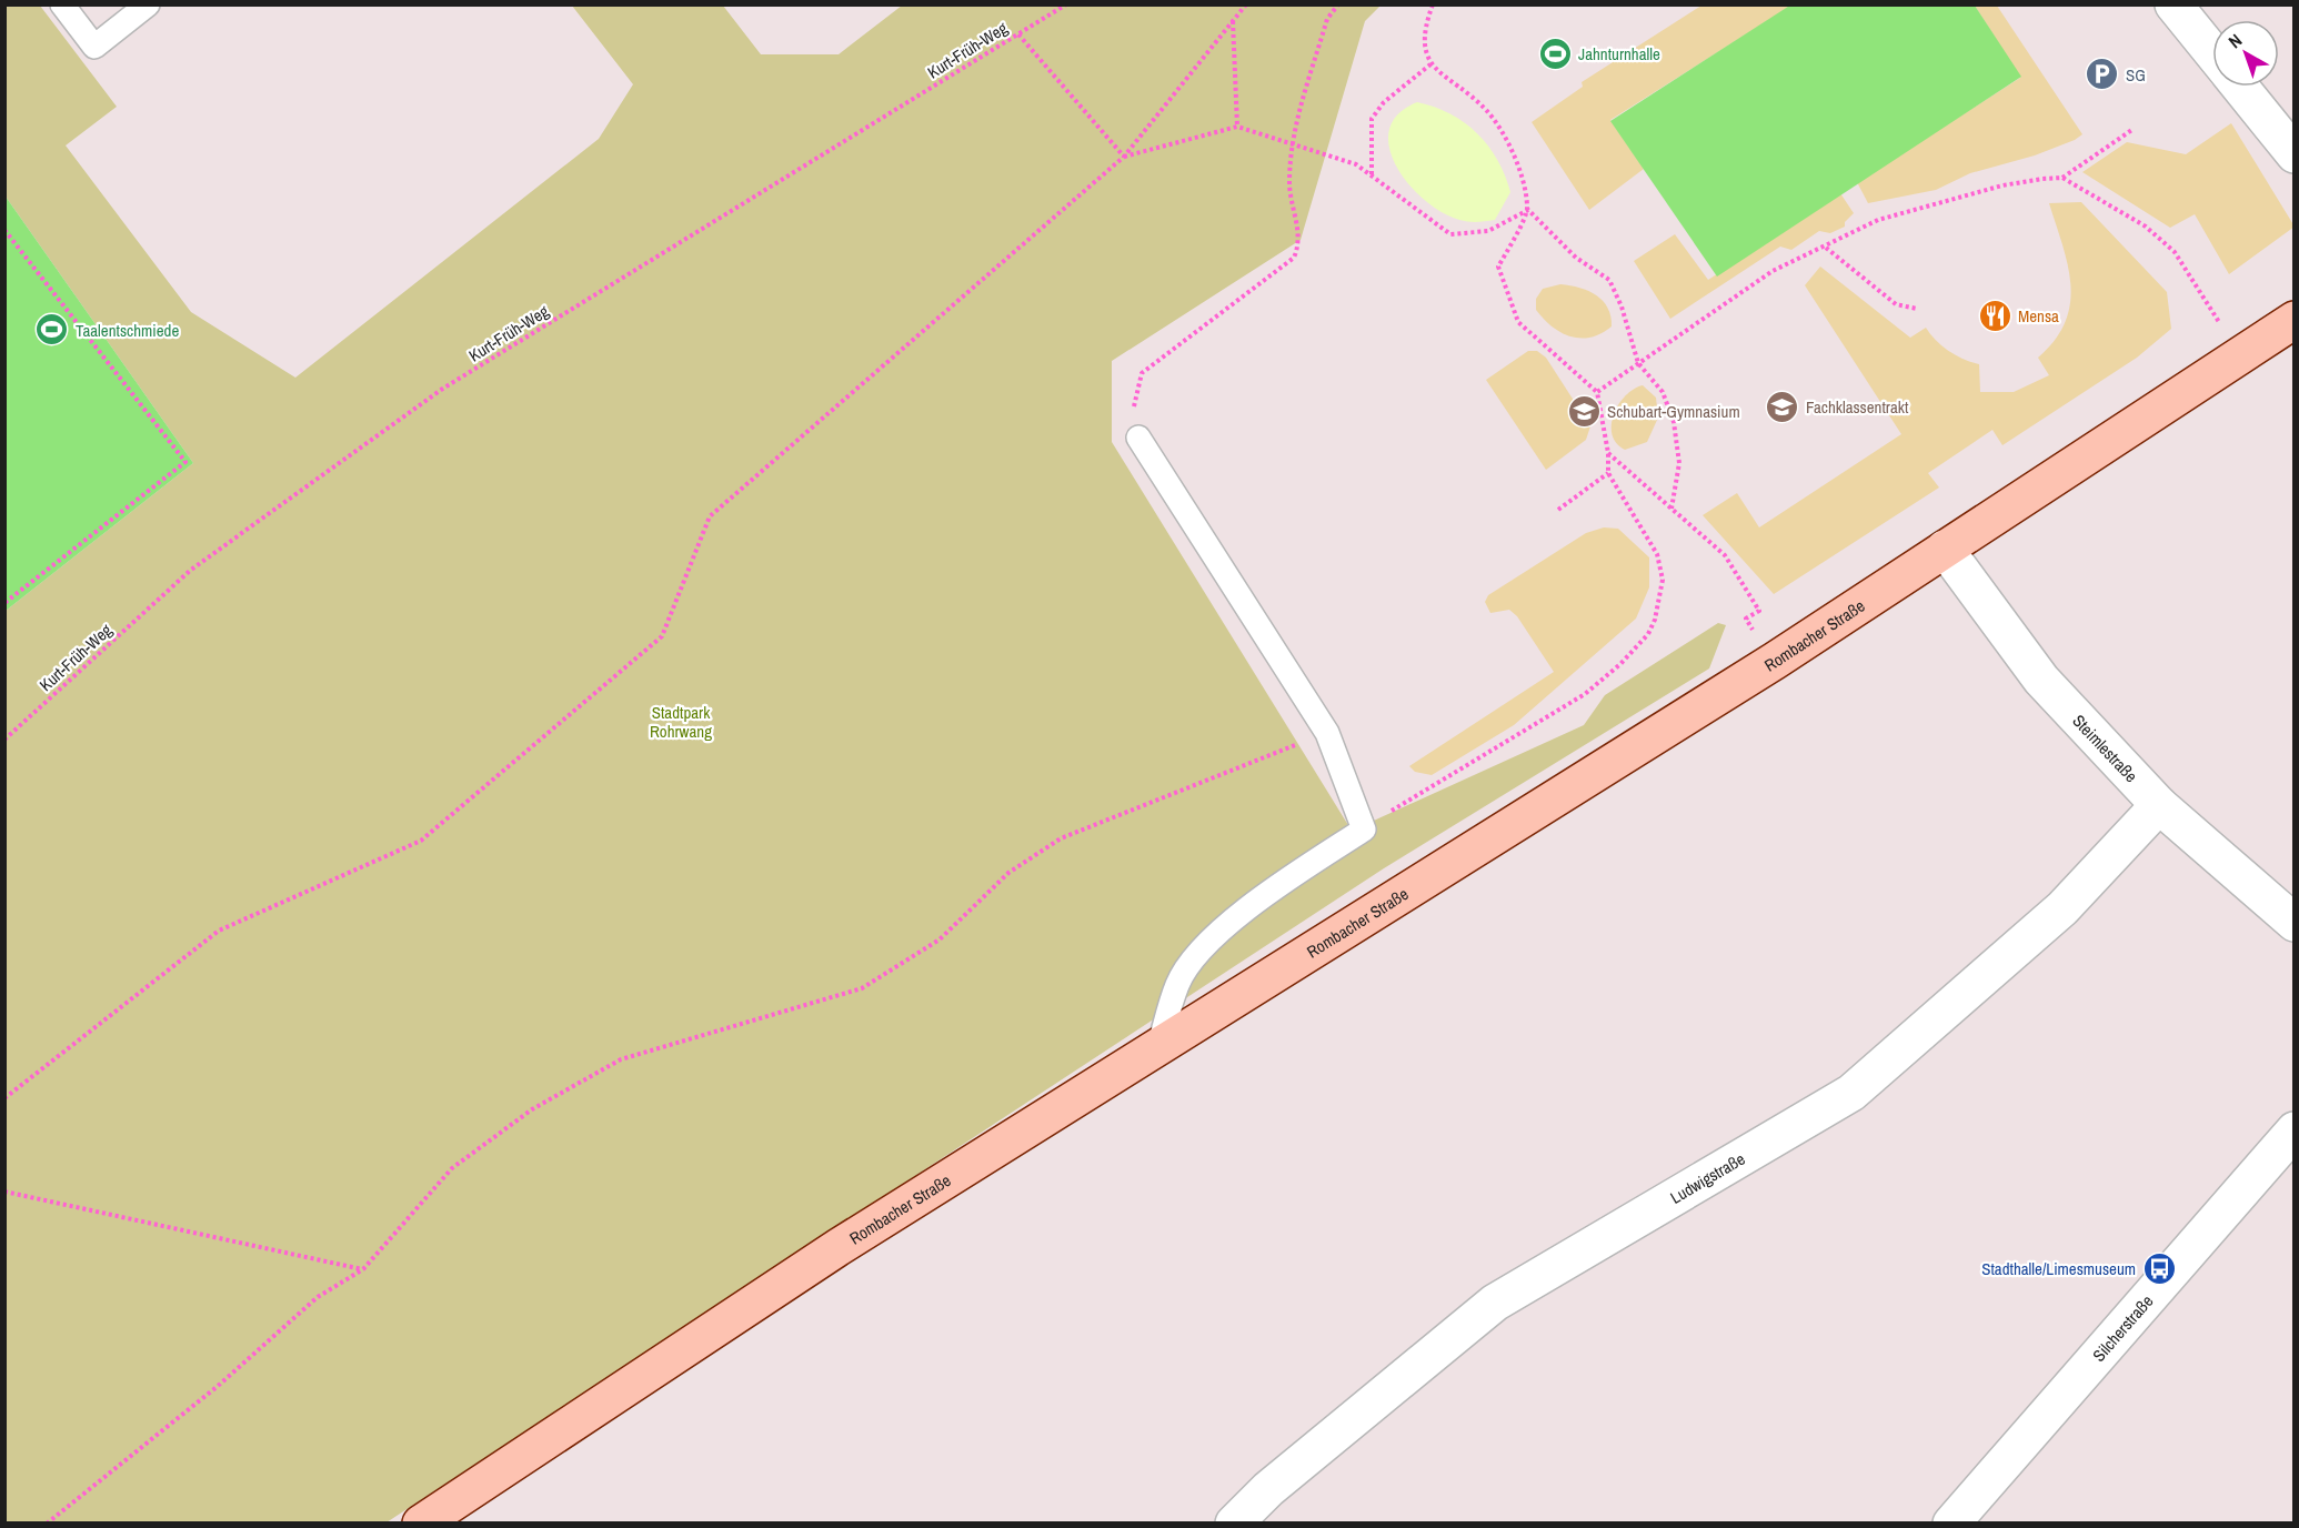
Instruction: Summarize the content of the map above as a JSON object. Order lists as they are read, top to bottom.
{
  "streets": {
    "main road": ["Rombacher Straße"],
    "street": ["Steimlestraße", "Ludwigstraße", "Silcherstraße"],
    "path": ["Kurt-Früh-Weg"]
  },
  "crossings": [
    ["Rombacher Straße", "Steimlestraße"],
    ["Steimlestraße", "Ludwigstraße"]
  ],
  "parks": ["Stadtpark Rohrwang"],
  "places": {
    "sports": ["Jahnturnhalle", "Taalentschmiede"],
    "parking": ["SG"],
    "restaurant": ["Mensa"],
    "school or university": ["Fachklassentrakt", "Schubart-Gymnasium"],
    "bus stop": ["Stadthalle/Limesmuseum"]
  },
  "north": "top left"
}
